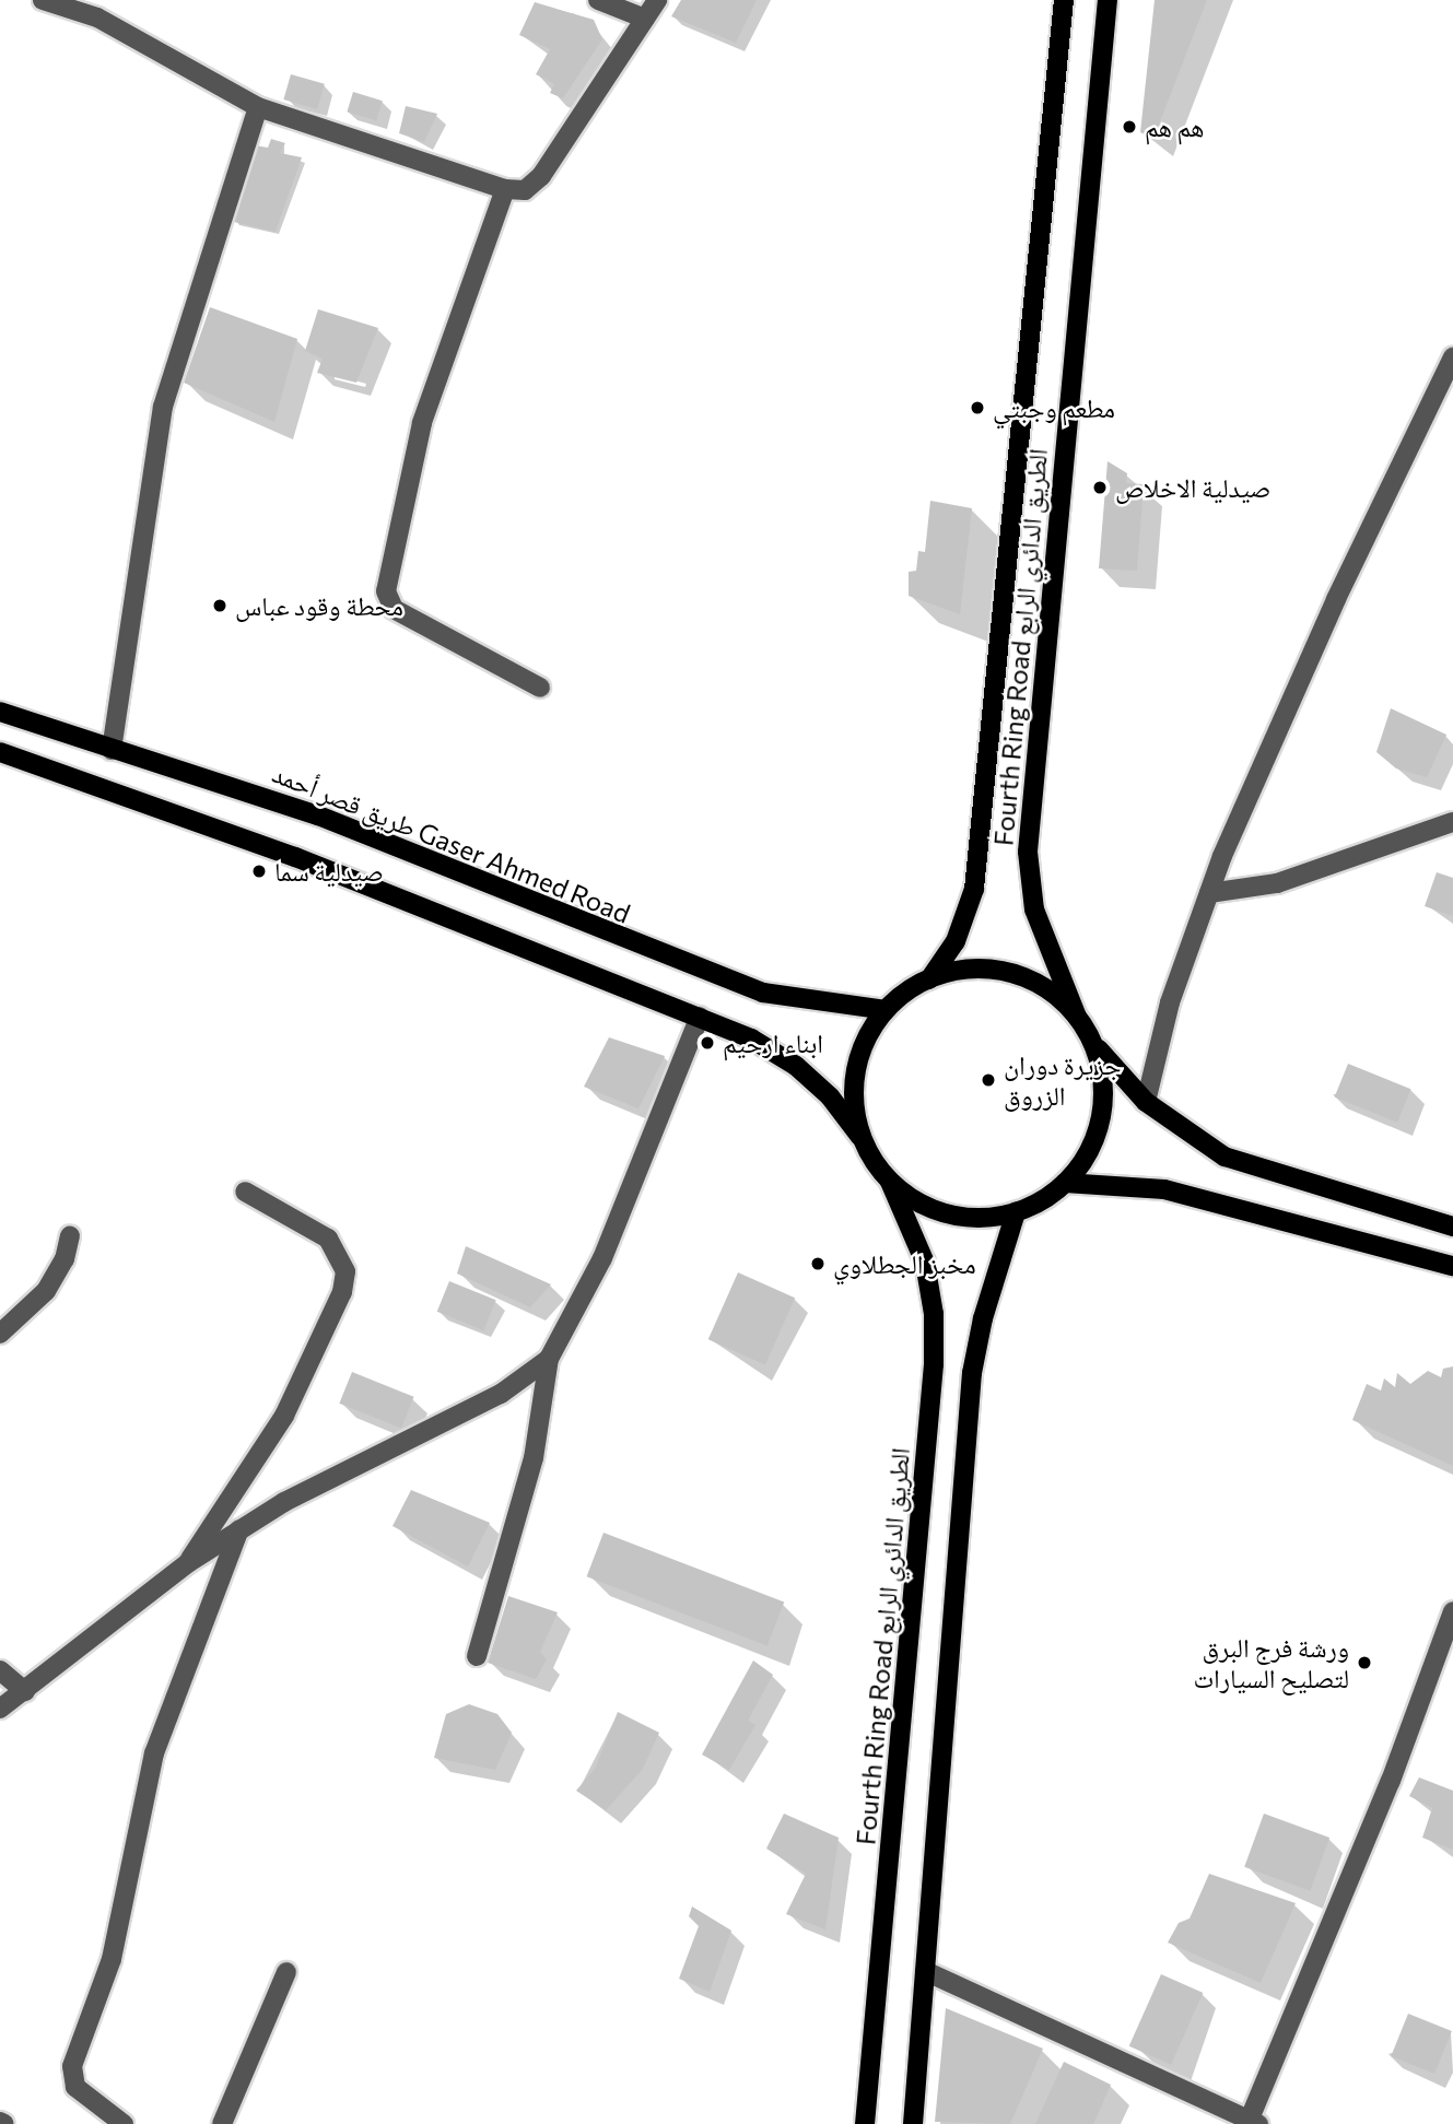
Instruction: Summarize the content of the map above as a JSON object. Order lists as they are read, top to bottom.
{
  "streets": {
    "main road": ["Fourth Ring Road الطريق الدائري الرابع", "طريق قصر أحمد Gaser Ahmed Road"]
  },
  "crossings": [
    ["Fourth Ring Road الطريق الدائري الرابع", "طريق قصر أحمد Gaser Ahmed Road"]
  ],
  "places": [
    "هم هم",
    "مطعم وجبتي",
    "صيدلية الاخلاص",
    "محطة وقود عباس",
    "صيدلية سما",
    "ابناء ارحيم",
    "جزيرة دوران الزروق",
    "مخبز الجطلاوي",
    "ورشة فرج البرق لتصليح السيارات"
  ]
}
